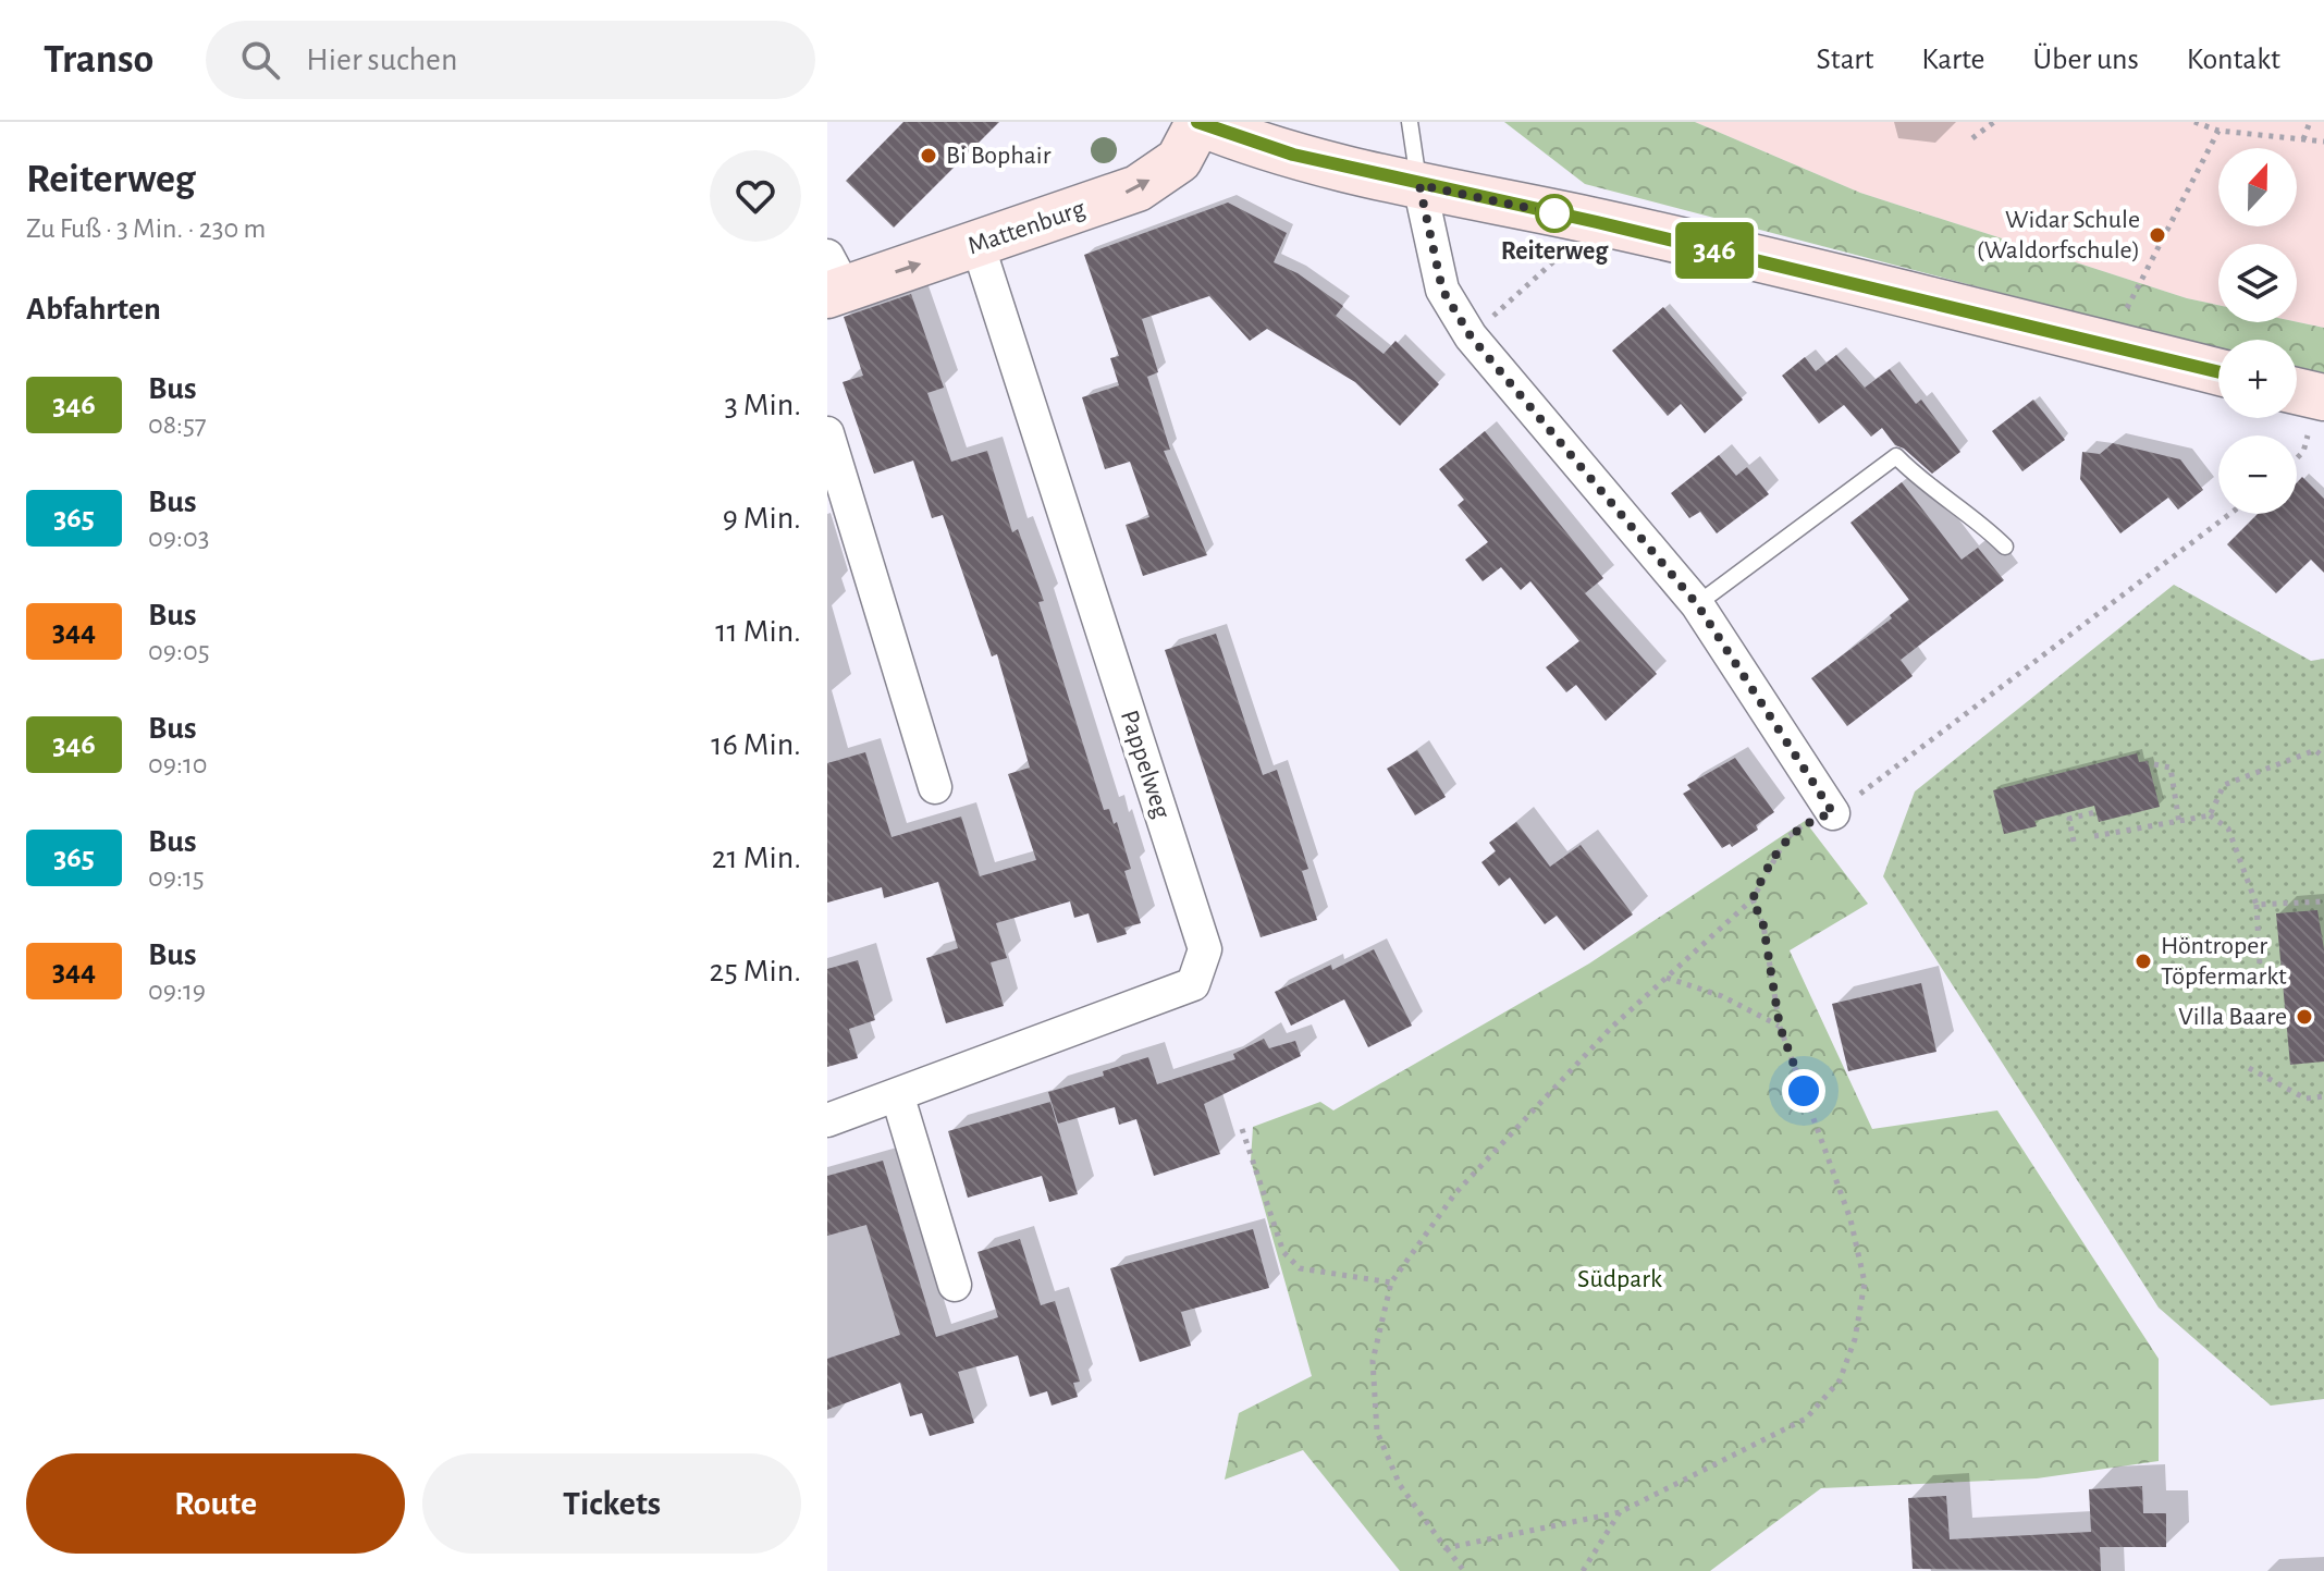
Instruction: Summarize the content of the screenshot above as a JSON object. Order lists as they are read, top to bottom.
{
  "streets": {
    "street": ["Mattenburg", "Pappelweg"]
  },
  "crossings": [
    ["Mattenburg", "Pappelweg"]
  ],
  "one_way": ["Mattenburg"],
  "parks": ["Südpark"],
  "places": [
    "Bi Bophair",
    "Reiterweg",
    "Widar Schule (Waldorfschule)",
    "Höntroper Töpfermarkt",
    "Villa Baare"
  ],
  "lines": ["bus line 346"],
  "north": "top",
  "page": {
    "header": "Transo",
    "search": "Hier suchen",
    "nav": [
      "Start",
      "Karte",
      "Über uns",
      "Kontakt"
    ],
    "heading": [
      ["Reiterweg", "Zu Fuß · 3 Min. · 230 m"],
      "Abfahrten"
    ],
    "on_map": "346",
    "map_buttons": ["+", "−"],
    "list": [
      {
        "mark": "346",
        "name": "Bus",
        "note": "08:57",
        "value": "3 Min."
      },
      {
        "mark": "365",
        "name": "Bus",
        "note": "09:03",
        "value": "9 Min."
      },
      {
        "mark": "344",
        "name": "Bus",
        "note": "09:05",
        "value": "11 Min."
      },
      {
        "mark": "346",
        "name": "Bus",
        "note": "09:10",
        "value": "16 Min."
      },
      {
        "mark": "365",
        "name": "Bus",
        "note": "09:15",
        "value": "21 Min."
      },
      {
        "mark": "344",
        "name": "Bus",
        "note": "09:19",
        "value": "25 Min."
      }
    ],
    "buttons": ["Route", "Tickets"]
  }
}
